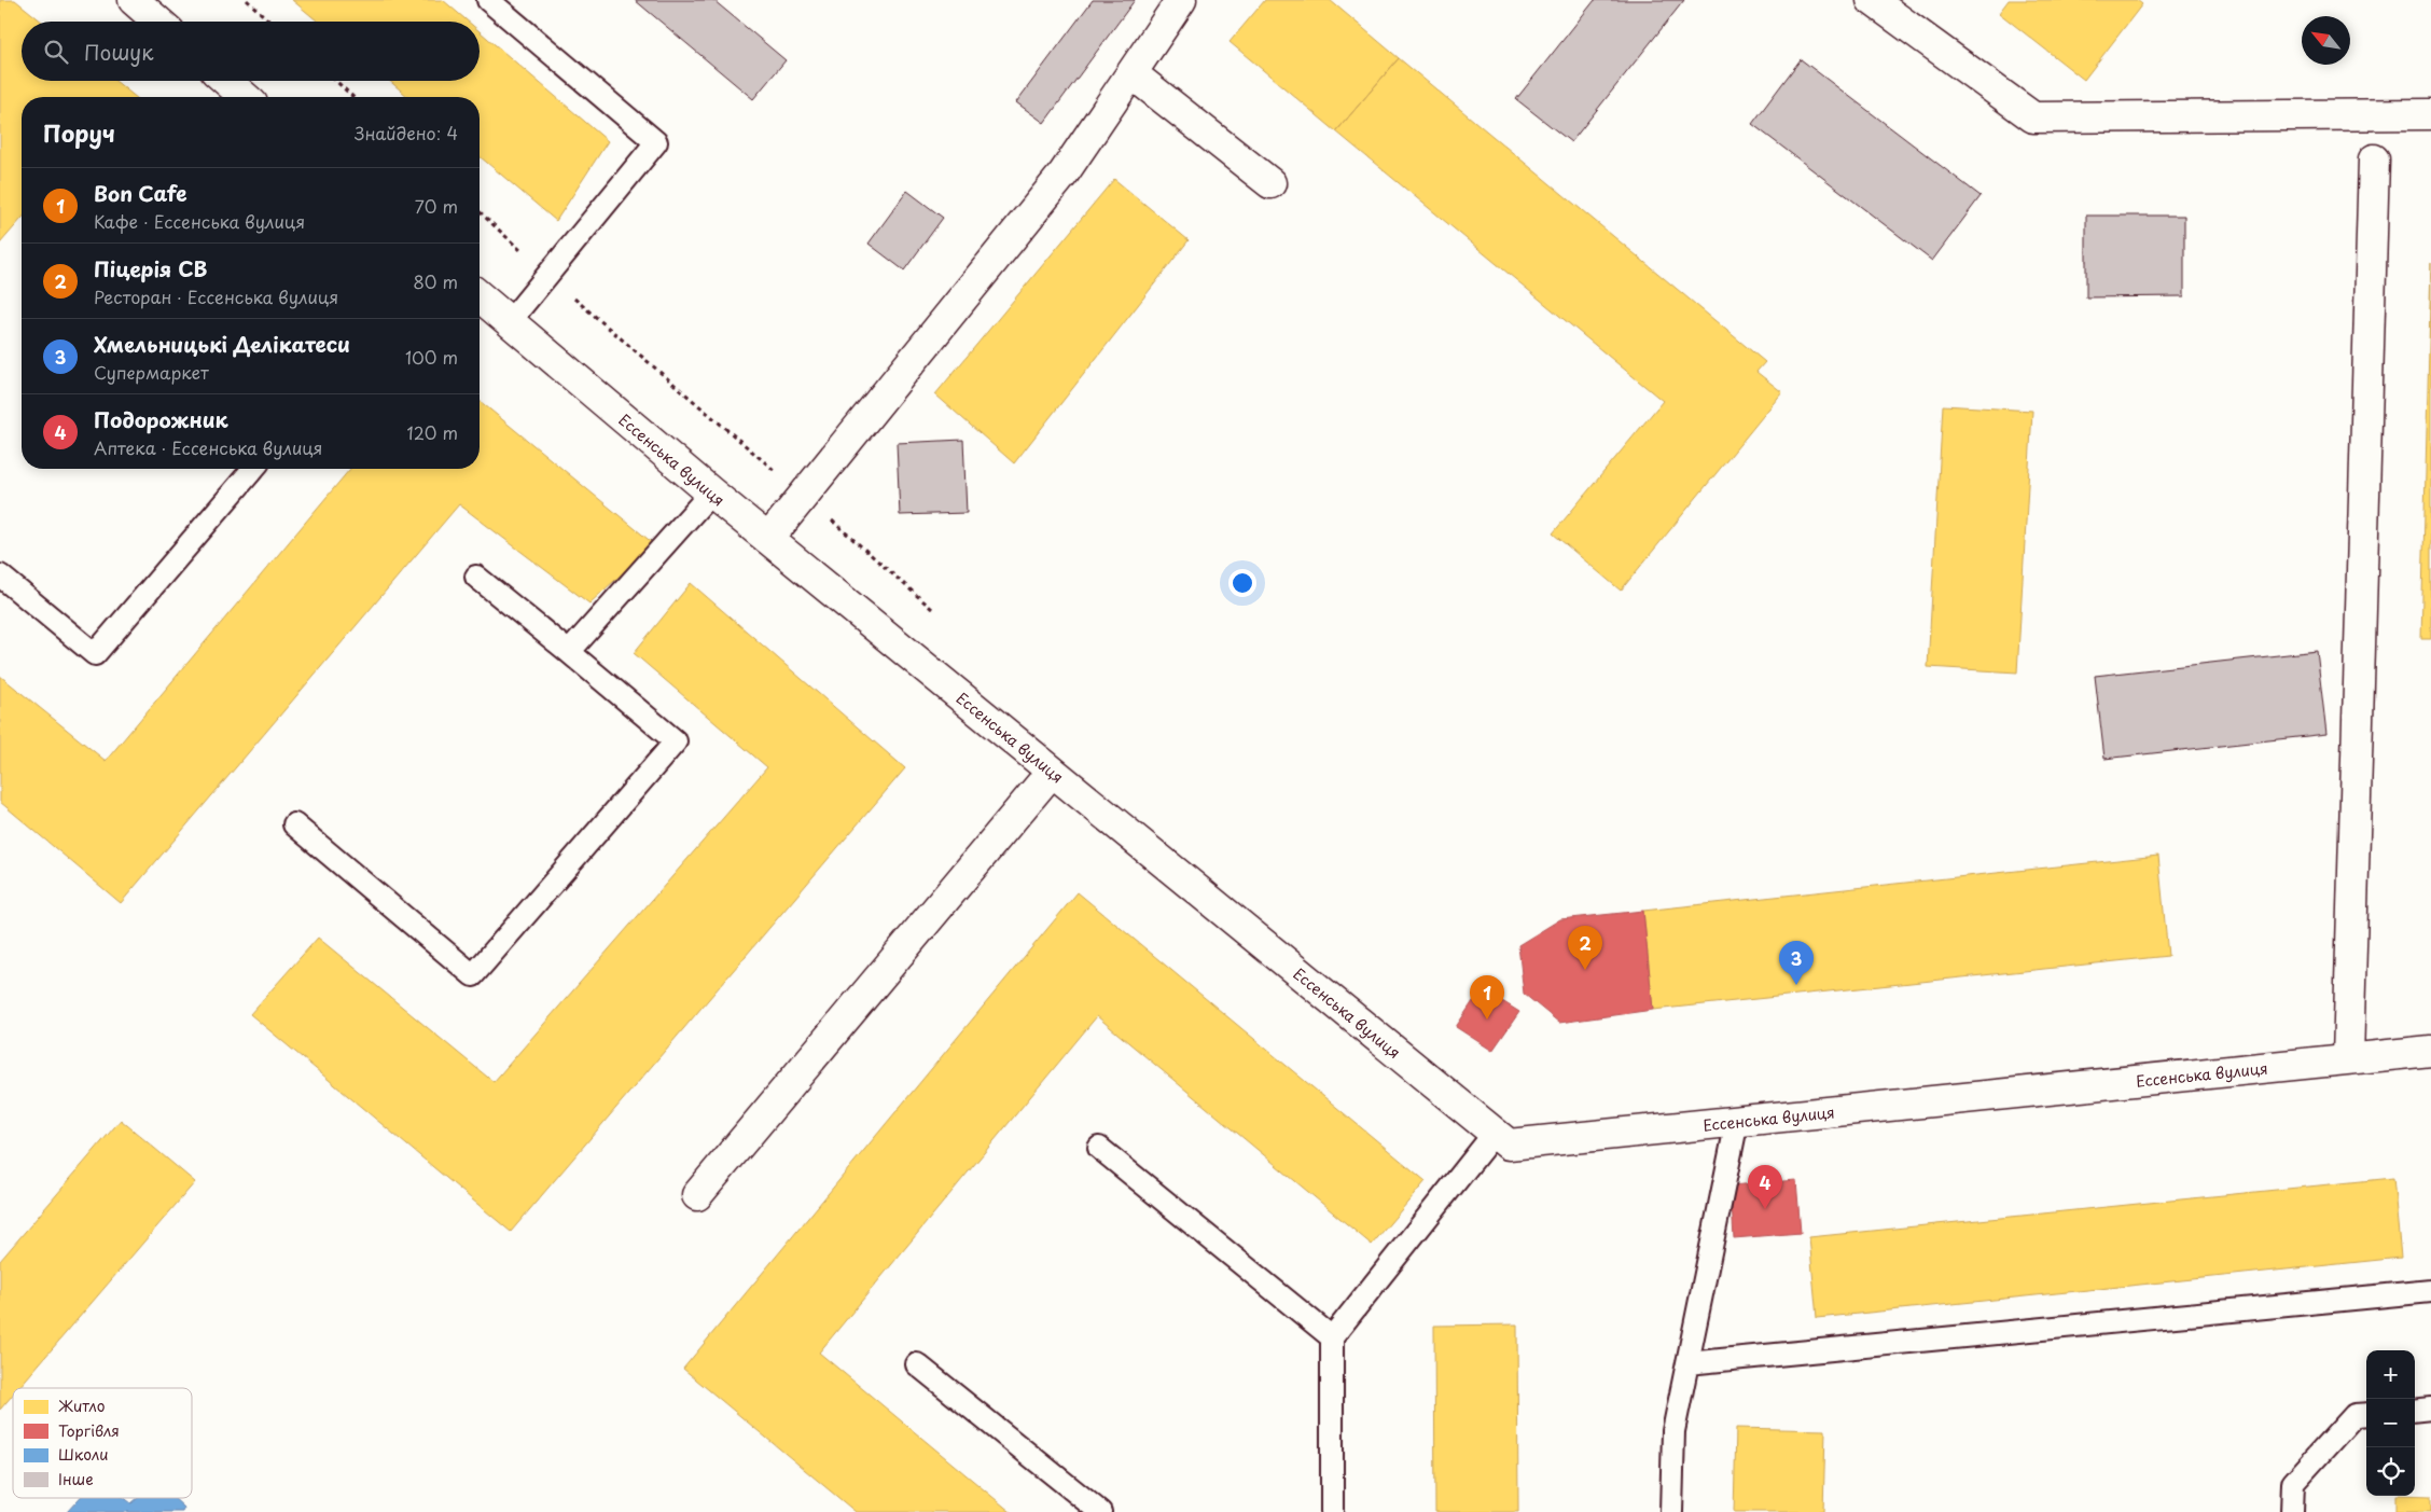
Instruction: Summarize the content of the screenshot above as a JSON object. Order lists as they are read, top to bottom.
{
  "streets": {
    "street": ["Ессенська вулиця"]
  },
  "legend": [
    "Житло",
    "Торгівля",
    "Школи",
    "Інше"
  ],
  "north": "top left",
  "page": {
    "search": "Пошук",
    "heading": ["Поруч", "Знайдено: 4"],
    "list": [
      {
        "mark": "1",
        "name": "Bon Cafe",
        "note": "Кафе · Ессенська вулиця",
        "value": "70 m"
      },
      {
        "mark": "2",
        "name": "Піцерія СВ",
        "note": "Ресторан · Ессенська вулиця",
        "value": "80 m"
      },
      {
        "mark": "3",
        "name": "Хмельницькі Делікатеси",
        "note": "Супермаркет",
        "value": "100 m"
      },
      {
        "mark": "4",
        "name": "Подорожник",
        "note": "Аптека · Ессенська вулиця",
        "value": "120 m"
      }
    ],
    "pins": [
      "2",
      "3",
      "1",
      "4"
    ],
    "map_buttons": ["+", "−"]
  }
}
